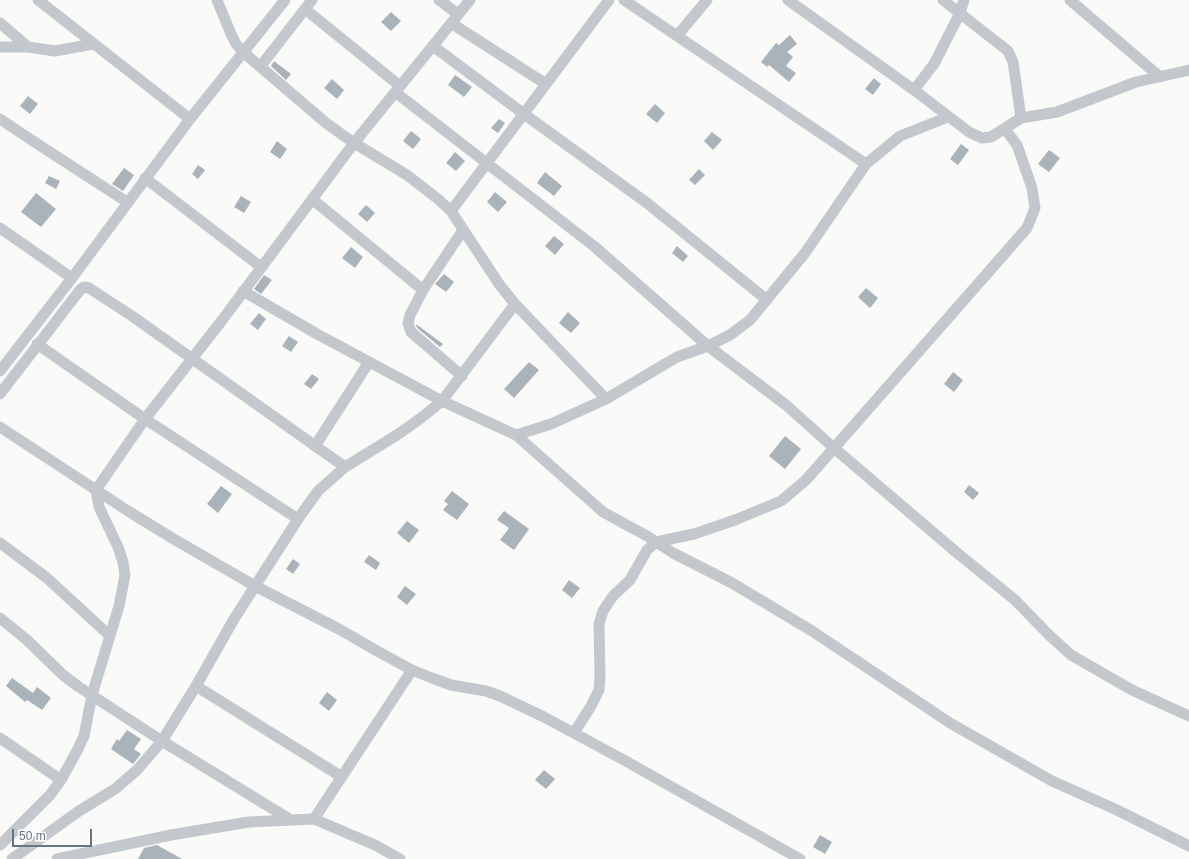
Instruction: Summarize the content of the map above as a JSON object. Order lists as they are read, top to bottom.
{
  "scale_bar": "50 m"
}
